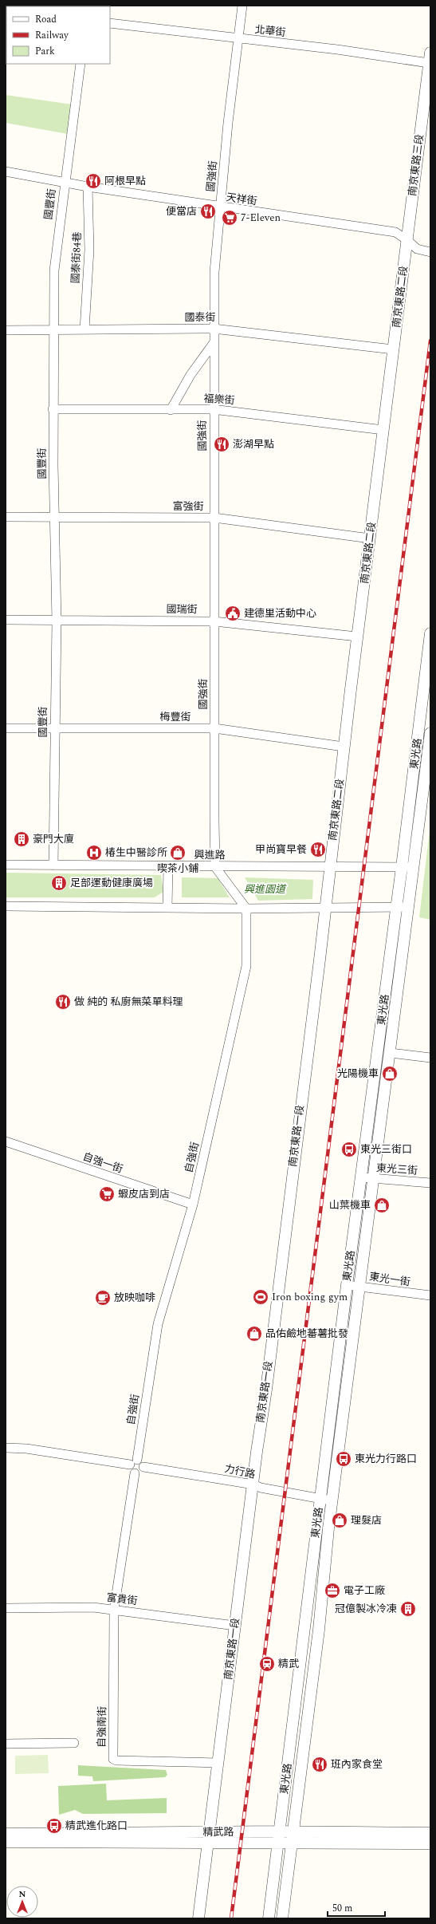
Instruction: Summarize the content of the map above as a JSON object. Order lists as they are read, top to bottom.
{
  "streets": {
    "street": [
      "北華街",
      "南京東路三段",
      "國強街",
      "天祥街",
      "國豐街",
      "國泰街84巷",
      "南京東路二段",
      "國泰街",
      "福樂街",
      "富強街",
      "國瑞街",
      "梅豐街",
      "東光路",
      "興進路",
      "南京東路一段",
      "自強街",
      "自強一街",
      "東光三街",
      "東光一街",
      "力行路",
      "富貴街",
      "自強南街",
      "精武路"
    ]
  },
  "crossings": [
    ["北華街", "南京東路三段"],
    ["北華街", "國強街"],
    ["南京東路三段", "天祥街"],
    ["南京東路三段", "南京東路二段"],
    ["國強街", "天祥街"],
    ["國強街", "國泰街"],
    ["國強街", "福樂街"],
    ["國強街", "富強街"],
    ["國強街", "國瑞街"],
    ["國強街", "梅豐街"],
    ["國強街", "興進路"],
    ["天祥街", "國豐街"],
    ["天祥街", "國泰街84巷"],
    ["天祥街", "南京東路二段"],
    ["國豐街", "國泰街"],
    ["國豐街", "福樂街"],
    ["國豐街", "富強街"],
    ["國豐街", "國瑞街"],
    ["國豐街", "梅豐街"],
    ["國豐街", "興進路"],
    ["國泰街84巷", "國泰街"],
    ["南京東路二段", "國泰街"],
    ["南京東路二段", "福樂街"],
    ["南京東路二段", "富強街"],
    ["南京東路二段", "國瑞街"],
    ["南京東路二段", "梅豐街"],
    ["南京東路二段", "興進路"],
    ["南京東路二段", "南京東路一段"],
    ["東光路", "興進路"],
    ["東光路", "東光三街"],
    ["東光路", "東光一街"],
    ["東光路", "力行路"],
    ["東光路", "精武路"],
    ["興進路", "南京東路一段"],
    ["南京東路一段", "力行路"],
    ["南京東路一段", "富貴街"],
    ["南京東路一段", "自強南街"],
    ["南京東路一段", "精武路"],
    ["自強街", "自強一街"],
    ["自強街", "力行路"],
    ["富貴街", "自強南街"]
  ],
  "parks": ["興進園道"],
  "places": {
    "restaurant": [
      "阿根早點",
      "便當店",
      "澎湖早點",
      "甲尚寶早餐",
      "做 純的 私廚無菜單料理",
      "班內家食堂"
    ],
    "supermarket": ["7-Eleven", "蝦皮店到店"],
    "public building": ["建德里活動中心"],
    "building": ["豪門大廈", "足部運動健康廣場", "冠億製冰冷凍"],
    "hospital": ["椿生中醫診所"],
    "shop": [
      "喫茶小鋪",
      "光陽機車",
      "山葉機車",
      "品佑鹼地蕃薯批發",
      "理髮店"
    ],
    "bus stop": ["東光三街口", "東光力行路口", "精武進化路口"],
    "sports": ["Iron boxing gym"],
    "cafe": ["放映咖啡"],
    "office": ["電子工廠"],
    "station": ["精武"]
  },
  "legend": ["Road", "Railway", "Park"],
  "scale_bar": "50 m",
  "north": "top"
}
